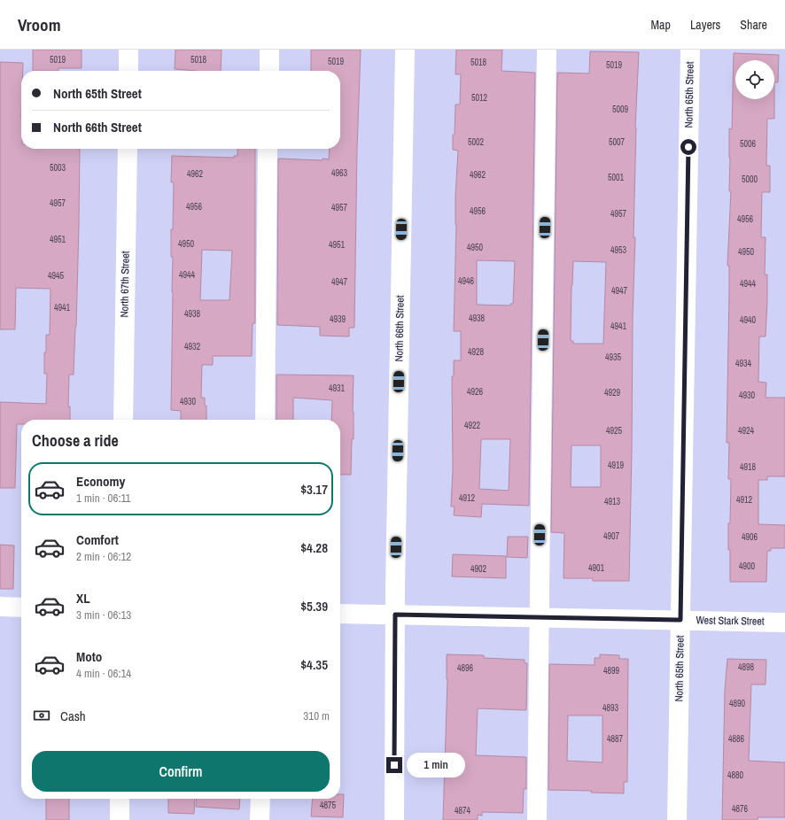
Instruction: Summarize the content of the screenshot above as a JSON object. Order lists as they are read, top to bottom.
{
  "streets": {
    "street": [
      "North 65th Street",
      "North 67th Street",
      "North 66th Street",
      "West Stark Street"
    ]
  },
  "crossings": [
    ["North 65th Street", "West Stark Street"],
    ["North 66th Street", "West Stark Street"]
  ],
  "house_numbers": [
    "5019",
    "5018",
    "5019",
    "5018",
    "5019",
    "5012",
    "5009",
    "5002",
    "5007",
    "5006",
    "5003",
    "4963",
    "4962",
    "4962",
    "5001",
    "5000",
    "4957",
    "4956",
    "4957",
    "4956",
    "4957",
    "4956",
    "4951",
    "4950",
    "4951",
    "4950",
    "4953",
    "4950",
    "4944",
    "4945",
    "4946",
    "4947",
    "4944",
    "4947",
    "4941",
    "4938",
    "4938",
    "4939",
    "4940",
    "4941",
    "4932",
    "4928",
    "4935",
    "4934",
    "4931",
    "4926",
    "4929",
    "4930",
    "4930",
    "4922",
    "4925",
    "4924",
    "4919",
    "4918",
    "4912",
    "4912",
    "4913",
    "4907",
    "4906",
    "4900",
    "4901",
    "4902",
    "4898",
    "4896",
    "4899",
    "4890",
    "4893",
    "4887",
    "4886",
    "4880",
    "4875",
    "4876",
    "4874"
  ],
  "page": {
    "header": "Vroom",
    "nav": ["Map", "Layers", "Share"],
    "banner": ["North 65th Street", "North 66th Street"],
    "heading": "Choose a ride",
    "list": [
      {
        "name": "Economy",
        "note": "1 min · 06:11",
        "value": "$3.17"
      },
      {
        "name": "Comfort",
        "note": "2 min · 06:12",
        "value": "$4.28"
      },
      {
        "name": "XL",
        "note": "3 min · 06:13",
        "value": "$5.39"
      },
      {
        "name": "Moto",
        "note": "4 min · 06:14",
        "value": "$4.35"
      }
    ],
    "pay": ["Cash", "310 m"],
    "buttons": "Confirm",
    "bubble": "1 min"
  }
}
